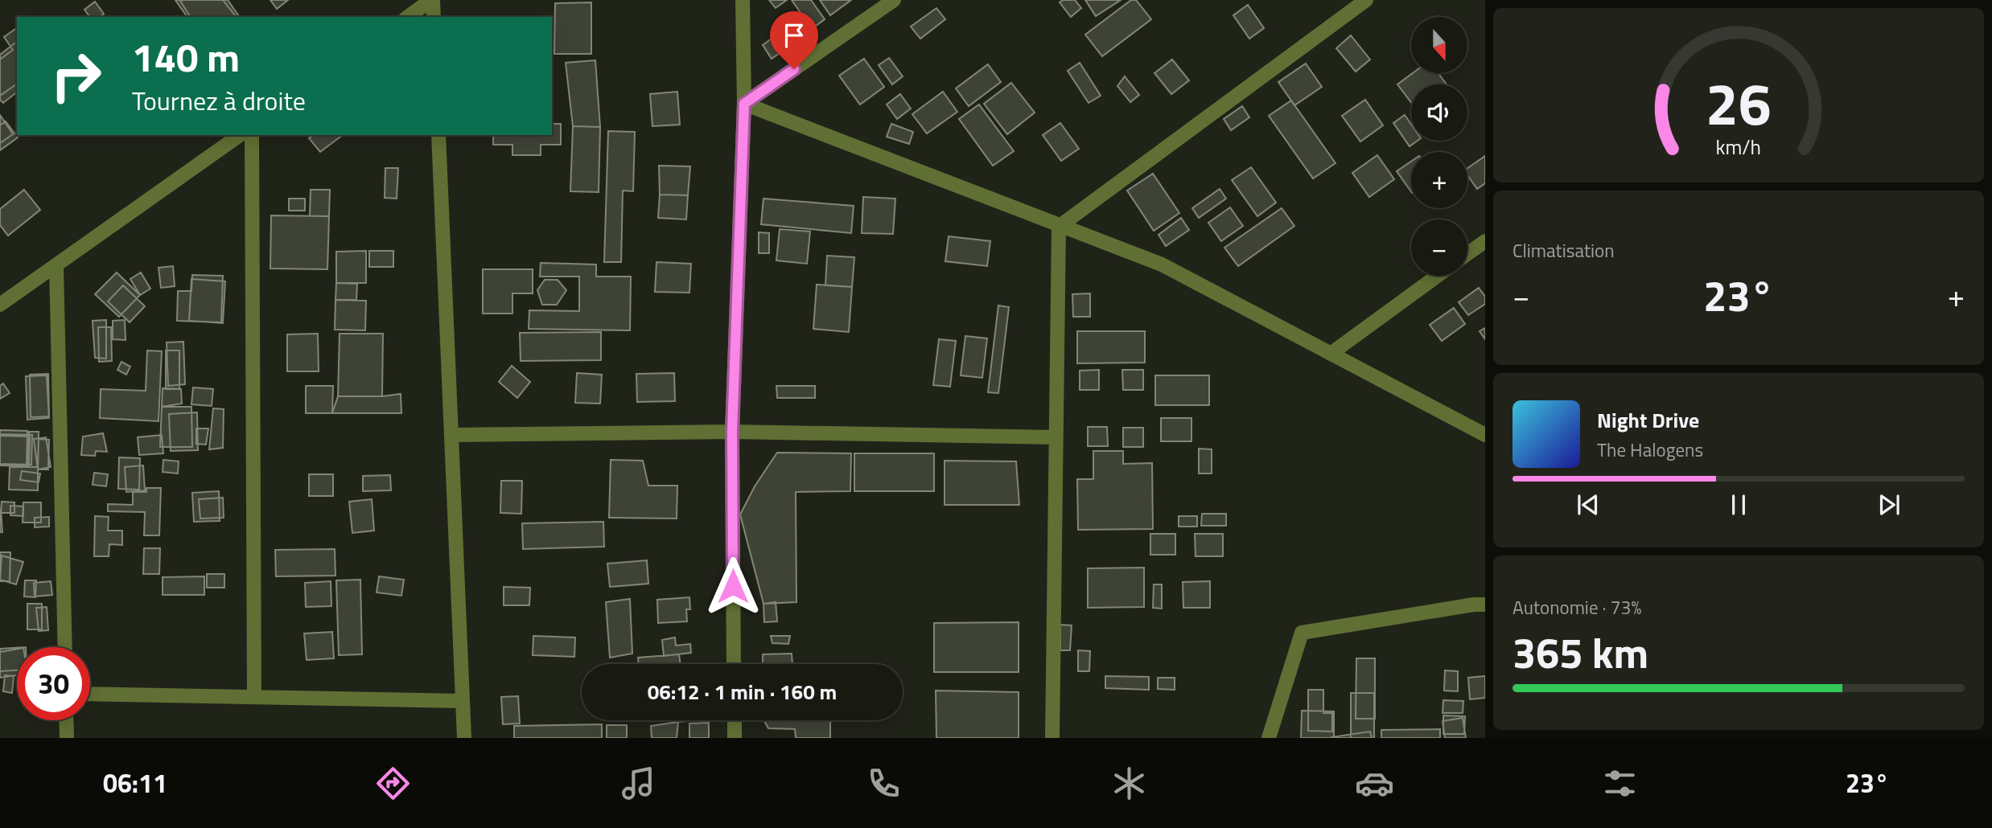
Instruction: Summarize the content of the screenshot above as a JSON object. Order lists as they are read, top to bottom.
{
  "north": "bottom",
  "page": {
    "map_buttons": ["+", "−"],
    "turn": ["140 m", "Tournez à droite"],
    "tile": [
      "Climatisation",
      ["Autonomie · 73%", "365 km"]
    ],
    "heat": ["−", "23°", "+"],
    "song": ["Night Drive", "The Halogens"],
    "limit": "30",
    "trip": "06:12 · 1 min · 160 m",
    "tabs": ["06:11", "23°"],
    "gauge": ["26", "km/h"]
  }
}
